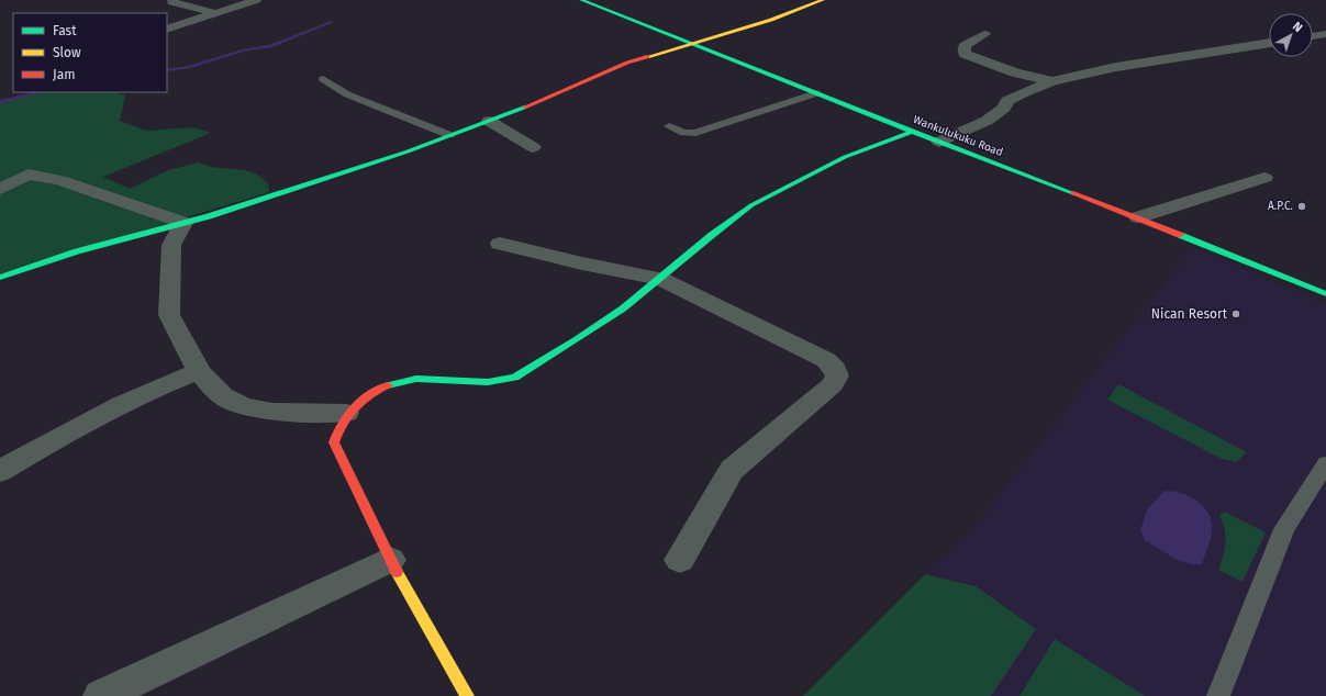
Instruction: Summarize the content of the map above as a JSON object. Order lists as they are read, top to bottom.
{
  "streets": {
    "street": ["Wankulukuku Road"]
  },
  "places": ["A.P.C.", "Nican Resort"],
  "legend": ["Fast", "Slow", "Jam"],
  "north": "top right"
}
